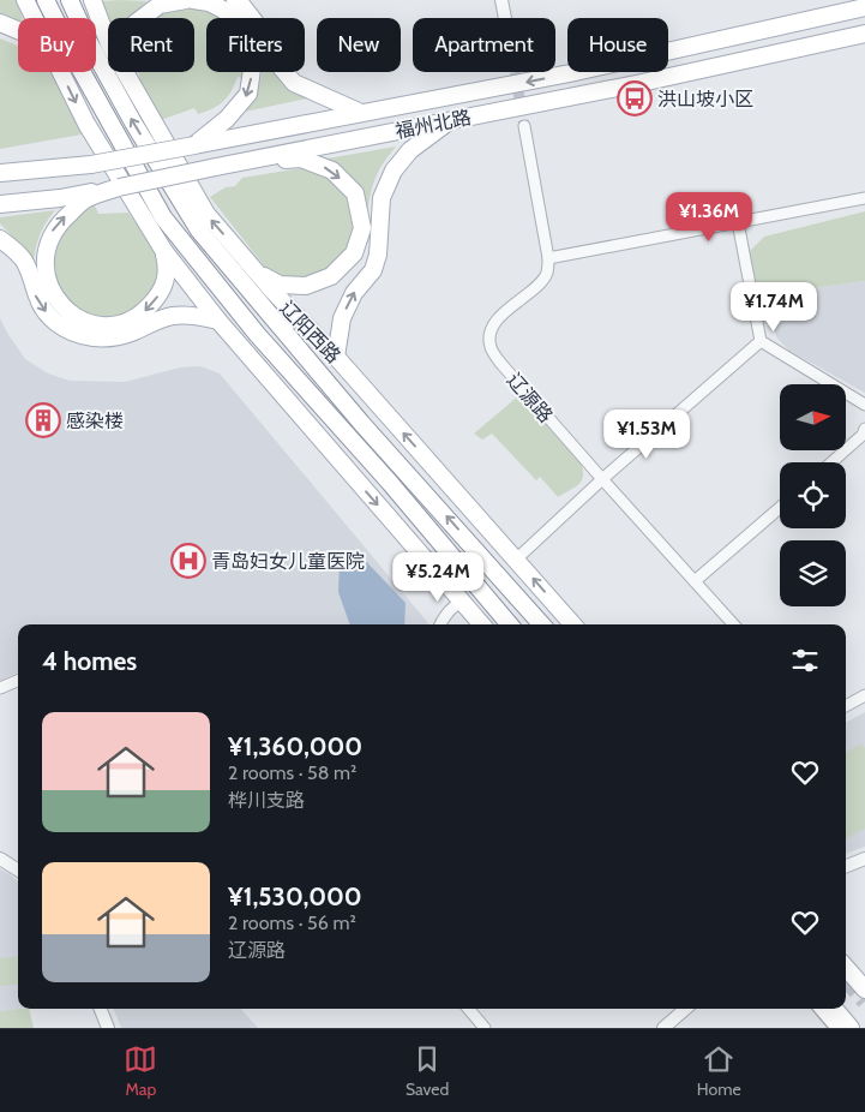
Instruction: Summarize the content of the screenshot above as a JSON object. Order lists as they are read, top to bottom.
{
  "streets": {
    "main road": ["福州北路", "辽阳西路"],
    "street": ["辽源路"]
  },
  "places": {
    "bus stop": ["洪山坡小区"],
    "building": ["感染楼"],
    "hospital": ["青岛妇女儿童医院"]
  },
  "north": "right",
  "page": {
    "chip": [
      "Buy",
      "Rent",
      "Filters",
      "New",
      "Apartment",
      "House"
    ],
    "price": [
      "¥1.36M",
      "¥1.74M",
      "¥1.53M",
      "¥5.24M"
    ],
    "heading": "4 homes",
    "list": [
      {
        "name": "¥1,360,000",
        "note": "2 rooms · 58 m² · 桦川支路"
      },
      {
        "name": "¥1,530,000",
        "note": "2 rooms · 56 m² · 辽源路"
      }
    ],
    "tabs": ["Map", "Saved", "Home"]
  }
}
